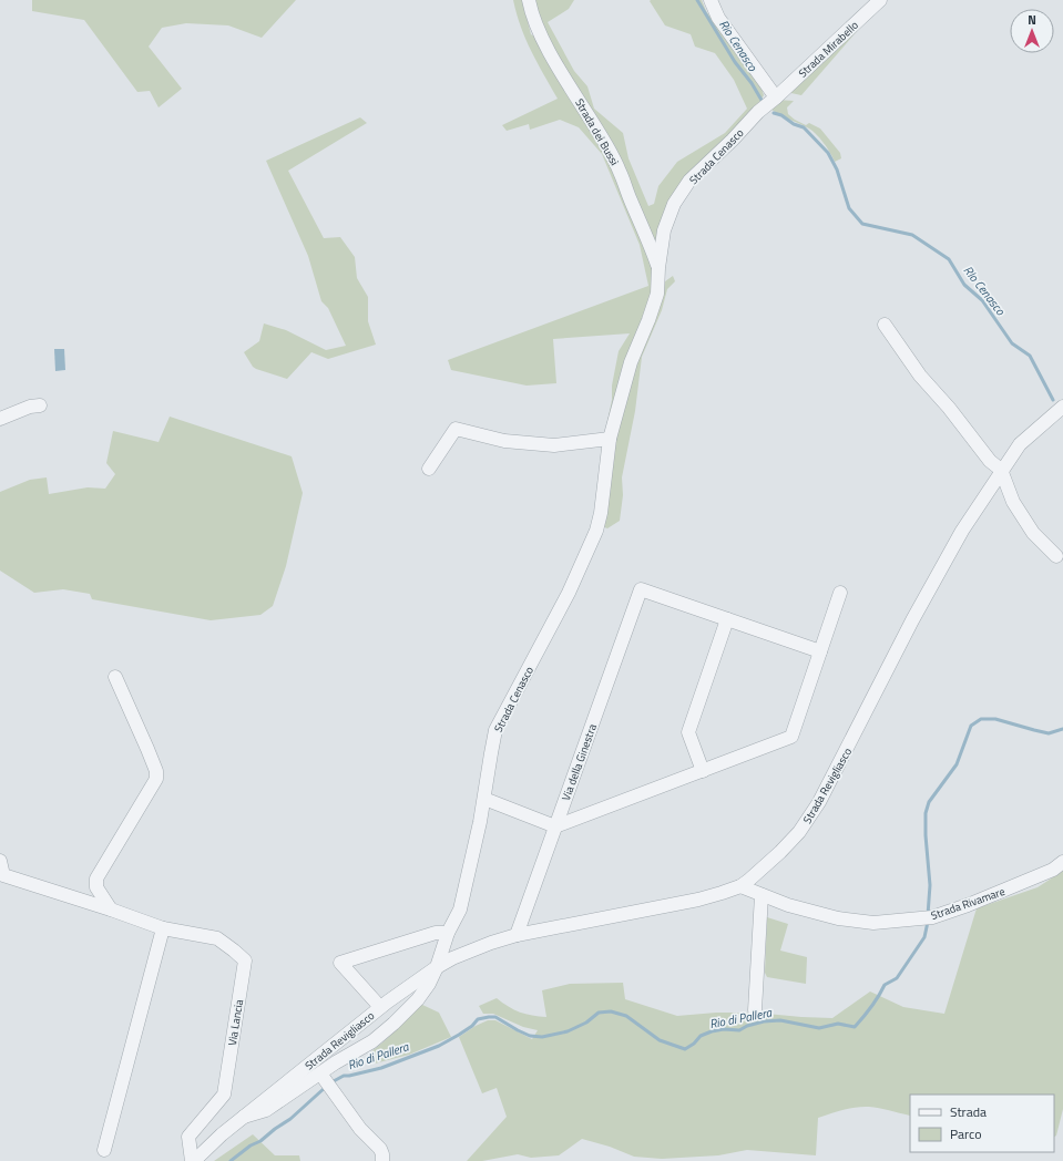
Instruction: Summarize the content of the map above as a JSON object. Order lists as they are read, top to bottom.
{
  "streets": {
    "street": [
      "Strada Mirabello",
      "Strada dei Bussi",
      "Strada Cenasco",
      "Via della Ginestra",
      "Strada Revigliasco",
      "Strada Rivamare",
      "Via Lancia"
    ]
  },
  "crossings": [
    ["Strada Mirabello", "Strada Cenasco"],
    ["Strada dei Bussi", "Strada Cenasco"],
    ["Strada Cenasco", "Strada Revigliasco"],
    ["Via della Ginestra", "Strada Revigliasco"],
    ["Strada Revigliasco", "Strada Rivamare"],
    ["Strada Revigliasco", "Via Lancia"]
  ],
  "water": ["Rio Cenasco", "RIo Cenasco", "Rio di Pallera"],
  "legend": ["Strada", "Parco"],
  "north": "top"
}
